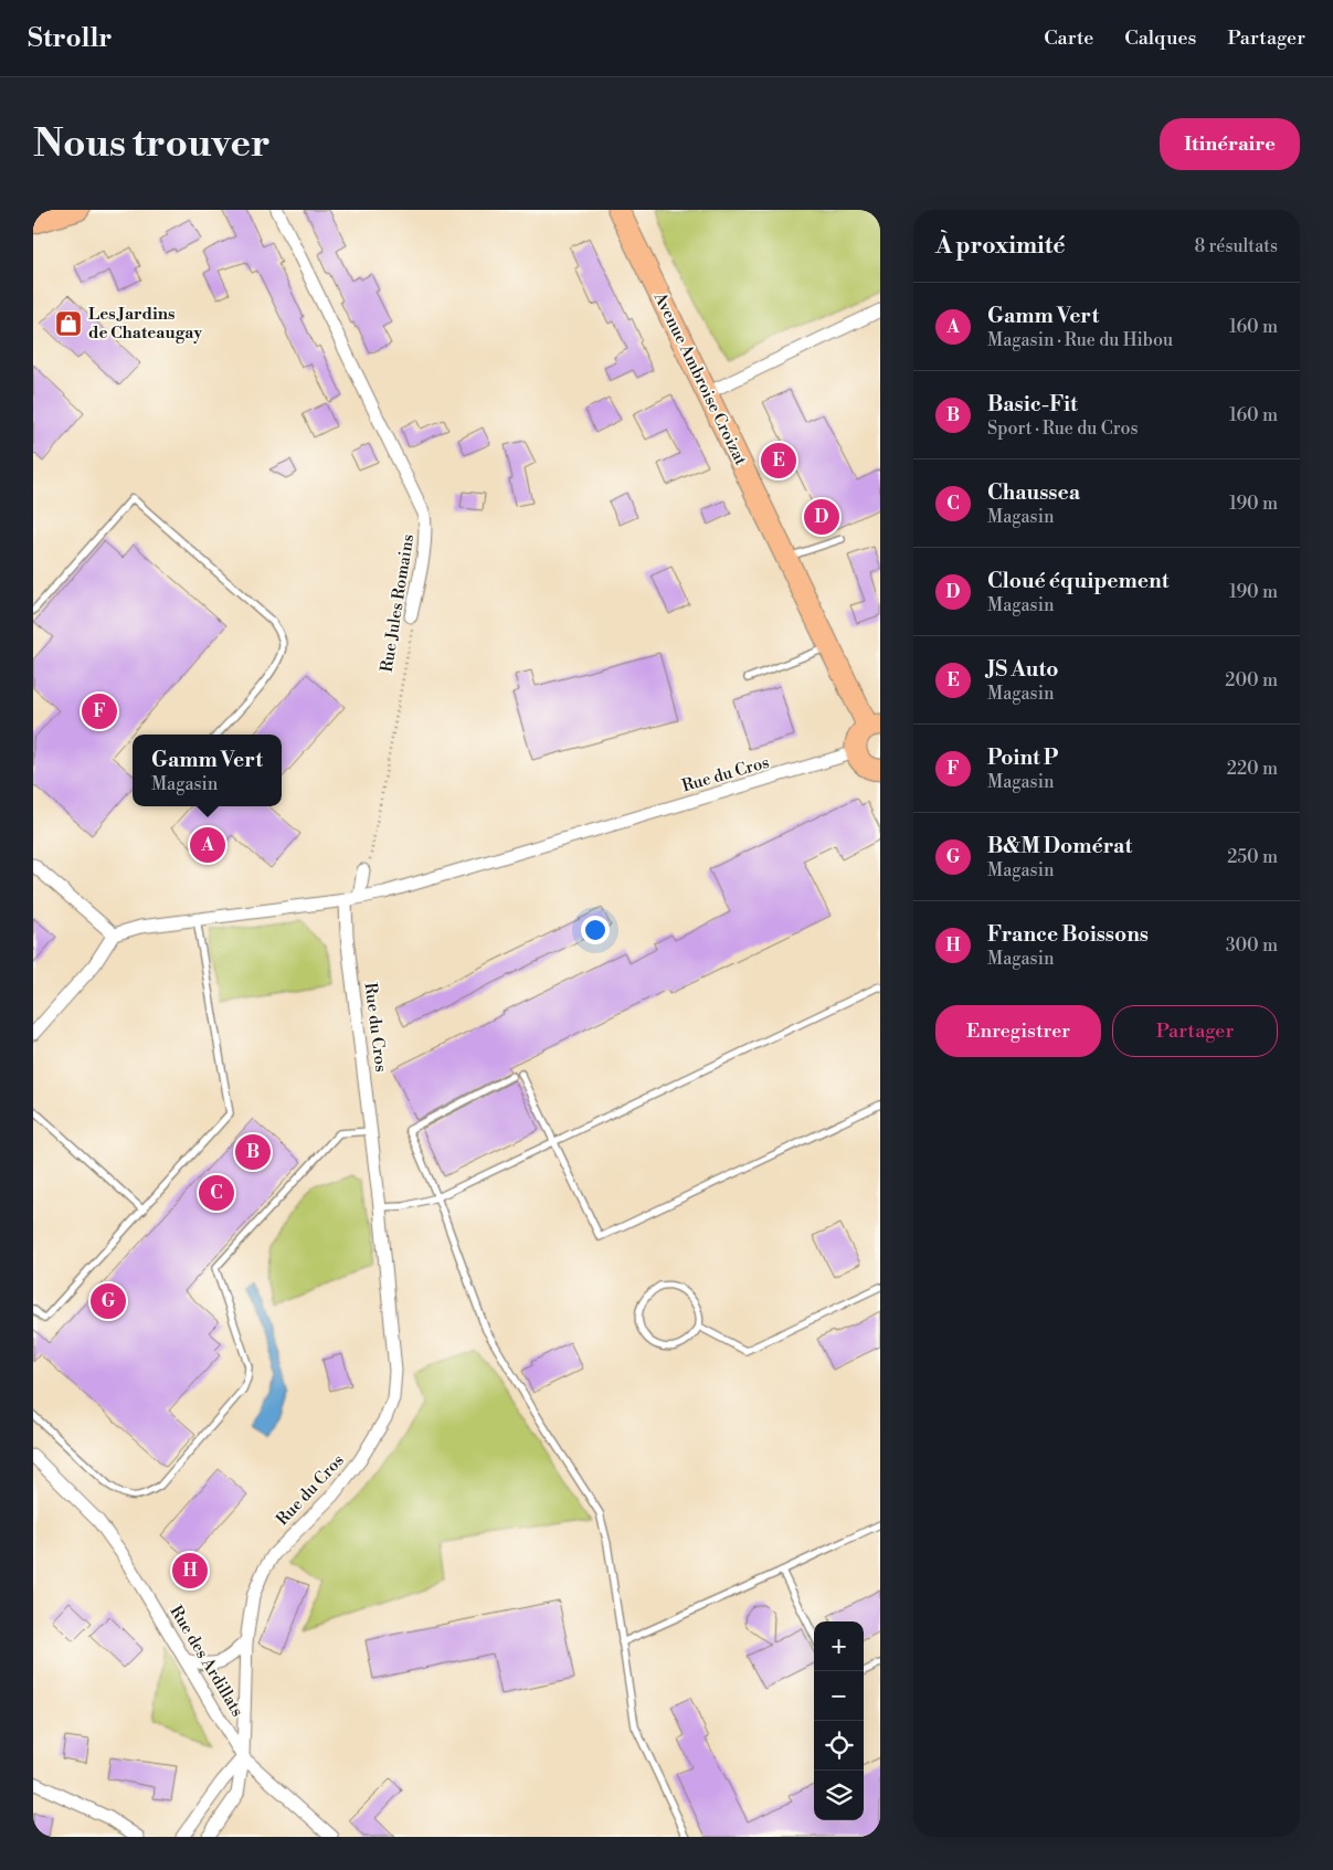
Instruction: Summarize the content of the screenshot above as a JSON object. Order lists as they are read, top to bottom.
{
  "streets": {
    "main road": ["Avenue Ambroise Croizat"],
    "street": ["Rue Jules Romains", "Rue du Cros", "Rue des Ardillats"]
  },
  "crossings": [
    ["Rue du Cros", "Rue des Ardillats"]
  ],
  "places": {
    "shop": ["Les Jardins de Chateaugay"]
  },
  "page": {
    "header": "Strollr",
    "nav": ["Carte", "Calques", "Partager"],
    "buttons": [
      "Itinéraire",
      ["Enregistrer", "Partager"]
    ],
    "title": "Nous trouver",
    "heading": ["À proximité", "8 résultats"],
    "list": [
      {
        "mark": "A",
        "name": "Gamm Vert",
        "note": "Magasin · Rue du Hibou",
        "value": "160 m"
      },
      {
        "mark": "B",
        "name": "Basic-Fit",
        "note": "Sport · Rue du Cros",
        "value": "160 m"
      },
      {
        "mark": "C",
        "name": "Chaussea",
        "note": "Magasin",
        "value": "190 m"
      },
      {
        "mark": "D",
        "name": "Cloué équipement",
        "note": "Magasin",
        "value": "190 m"
      },
      {
        "mark": "E",
        "name": "JS Auto",
        "note": "Magasin",
        "value": "200 m"
      },
      {
        "mark": "F",
        "name": "Point P",
        "note": "Magasin",
        "value": "220 m"
      },
      {
        "mark": "G",
        "name": "B&M Domérat",
        "note": "Magasin",
        "value": "250 m"
      },
      {
        "mark": "H",
        "name": "France Boissons",
        "note": "Magasin",
        "value": "300 m"
      }
    ],
    "pins": [
      "E",
      "D",
      "F",
      "A",
      "B",
      "C",
      "G",
      "H"
    ],
    "popup": ["Gamm Vert", "Magasin"],
    "map_buttons": ["+", "−"]
  }
}
